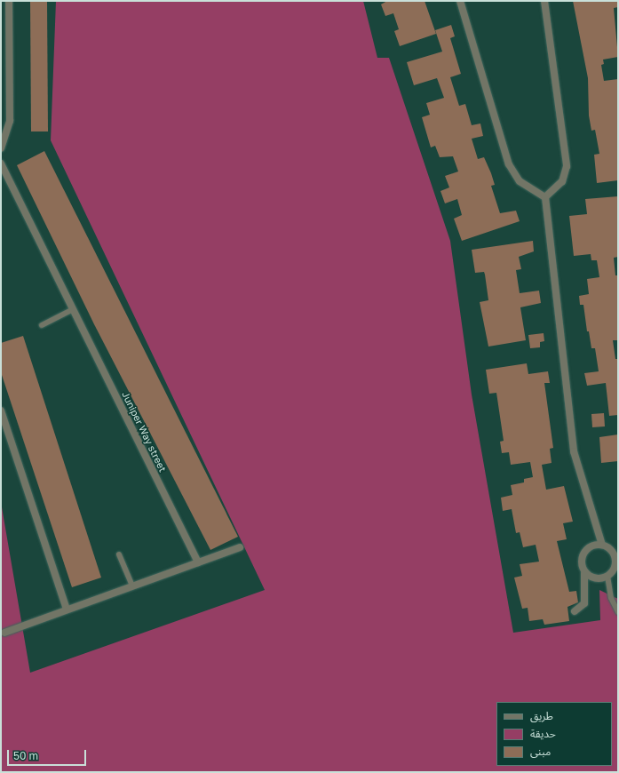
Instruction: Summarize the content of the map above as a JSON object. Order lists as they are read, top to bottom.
{
  "streets": {
    "street": ["Juniper Way street"]
  },
  "legend": ["طريق", "حديقة", "مبنى"],
  "scale_bar": "50 m"
}
